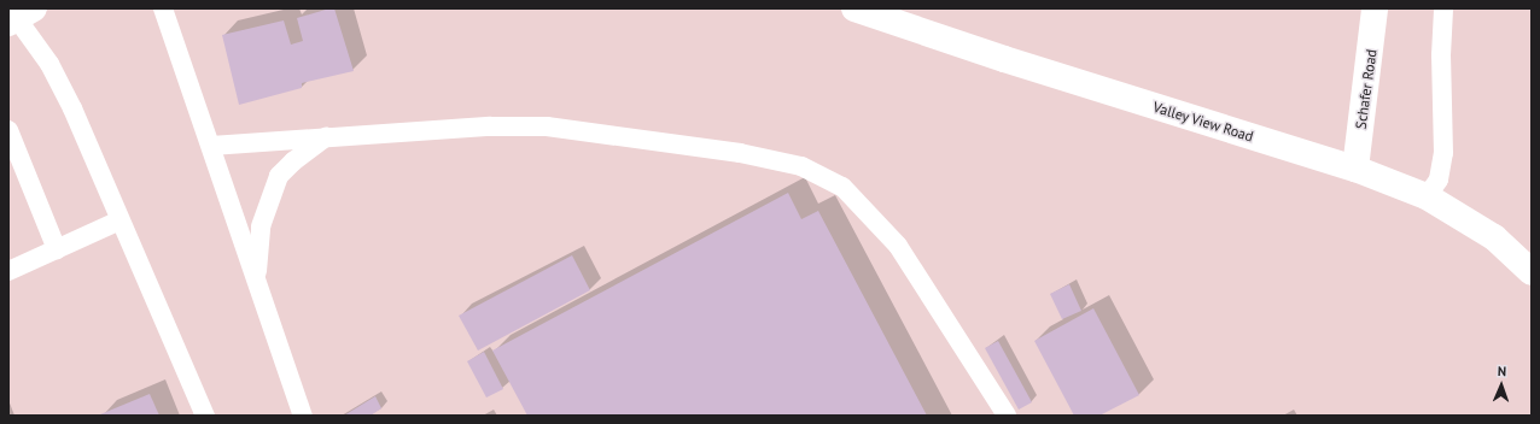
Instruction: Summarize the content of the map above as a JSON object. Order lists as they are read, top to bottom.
{
  "streets": {
    "street": ["Schafer Road", "Valley View Road"]
  },
  "crossings": [
    ["Schafer Road", "Valley View Road"]
  ],
  "north": "top"
}
